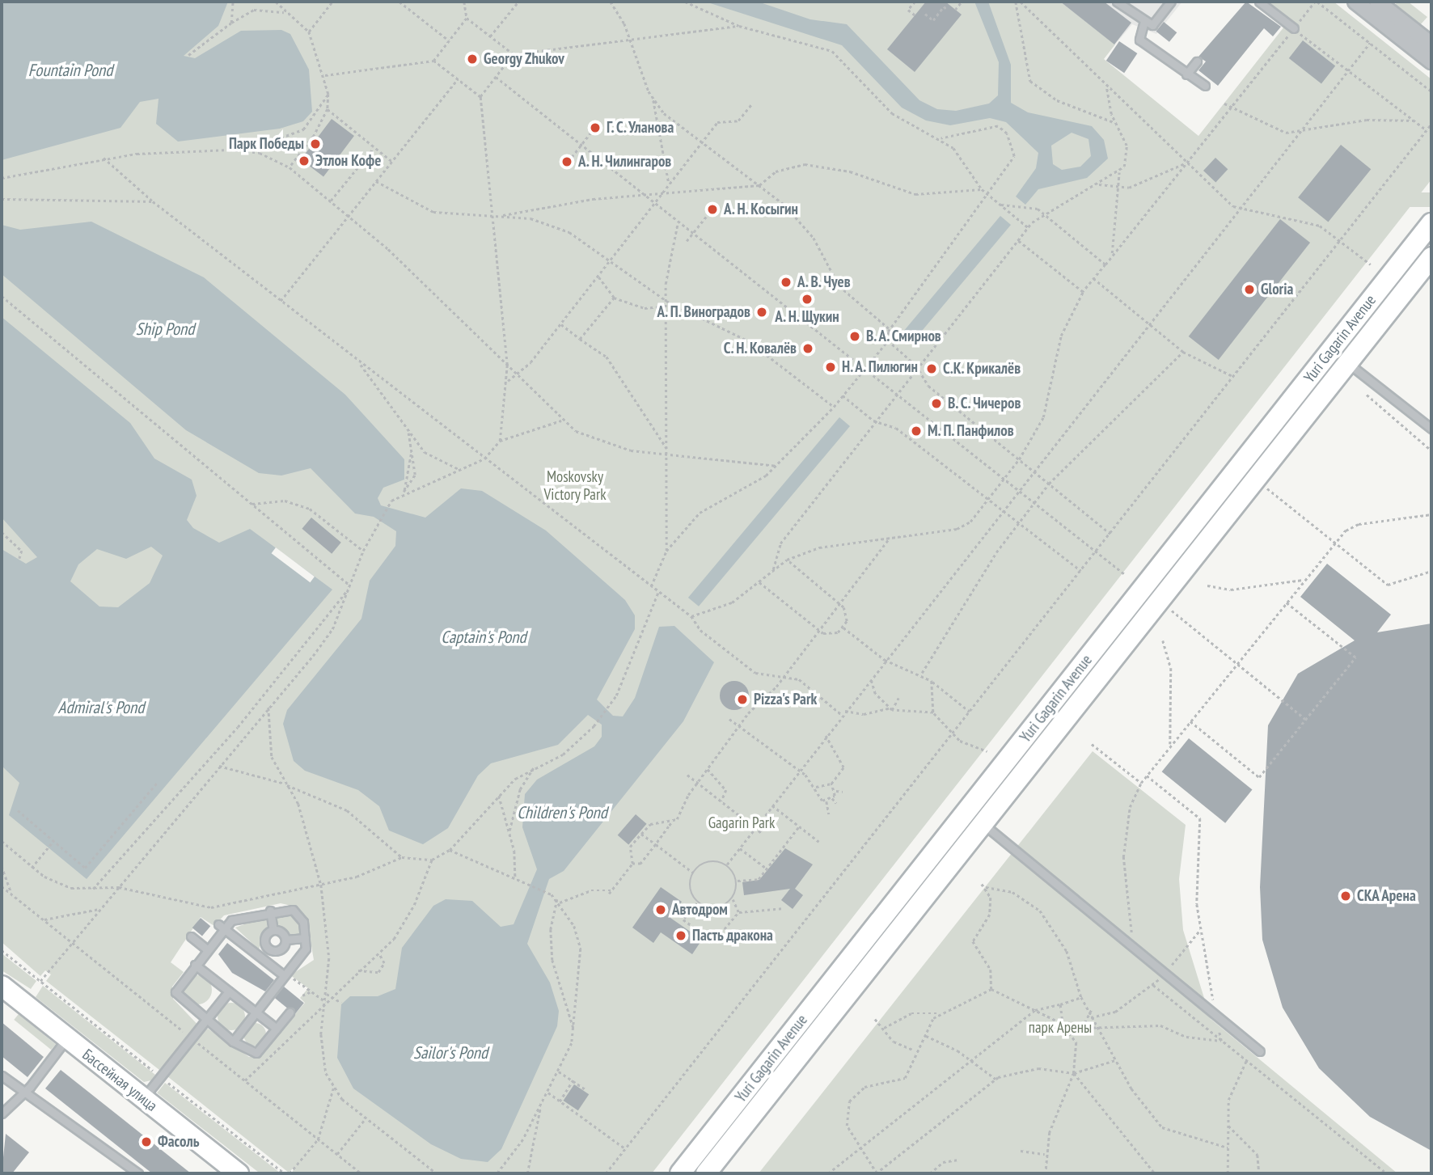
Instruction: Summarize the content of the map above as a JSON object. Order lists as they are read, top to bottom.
{
  "streets": {
    "main road": ["Yuri Gagarin Avenue", "Бассейная улица"]
  },
  "water": [
    "Fountain Pond",
    "Ship Pond",
    "Captain's Pond",
    "Admiral's Pond",
    "Children's Pond",
    "Sailor's Pond"
  ],
  "parks": ["Moskovsky Victory Park", "Gagarin Park", "парк Арены"],
  "places": [
    "Georgy Zhukov",
    "Г. С. Уланова",
    "Парк Победы",
    "Этлон Кофе",
    "А. Н. Чилингаров",
    "А. Н. Косыгин",
    "А. В. Чуев",
    "Gloria",
    "А. Н. Щукин",
    "А. П. Виноградов",
    "В. А. Смирнов",
    "С. Н. Ковалёв",
    "Н. А. Пилюгин",
    "С.К. Крикалёв",
    "В. С. Чичеров",
    "М. П. Панфилов",
    "Pizza's Park",
    "СКА Арена",
    "Автодром",
    "Пасть дракона",
    "Фасоль"
  ]
}
